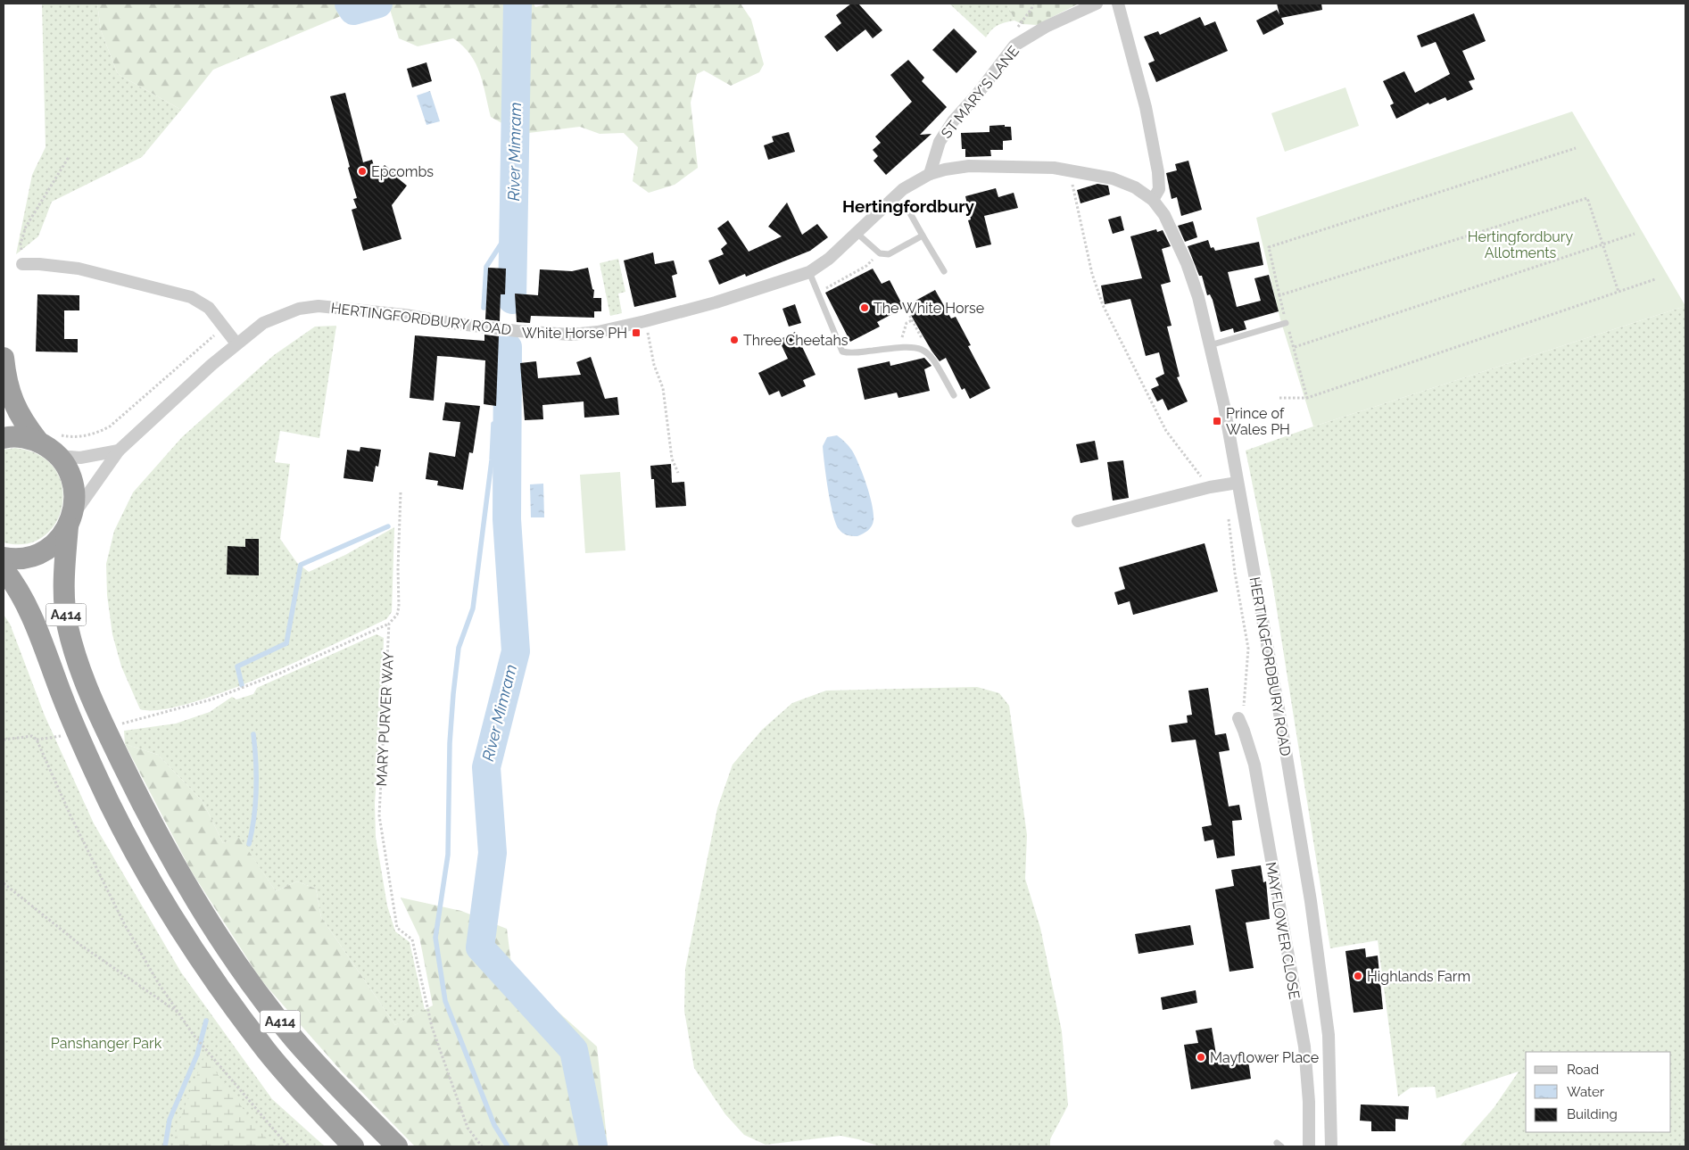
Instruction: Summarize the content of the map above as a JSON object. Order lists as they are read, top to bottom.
{
  "streets": {
    "highway": ["A414"],
    "street": ["ST MARY'S LANE", "HERTINGFORDBURY ROAD", "MAYFLOWER CLOSE"],
    "path": ["MARY PURVER WAY"]
  },
  "crossings": [
    ["ST MARY'S LANE", "HERTINGFORDBURY ROAD"],
    ["HERTINGFORDBURY ROAD", "A414"]
  ],
  "districts": ["Hertingfordbury"],
  "water": ["River Mimram"],
  "parks": ["Hertingfordbury Allotments", "Panshanger Park"],
  "places": {
    "other": [
      "Epcombs",
      "The White Horse",
      "Three Cheetahs",
      "Highlands Farm",
      "Mayflower Place"
    ],
    "transit": ["White Horse PH", "Prince of Wales PH"]
  },
  "legend": ["Road", "Water", "Building"]
}
